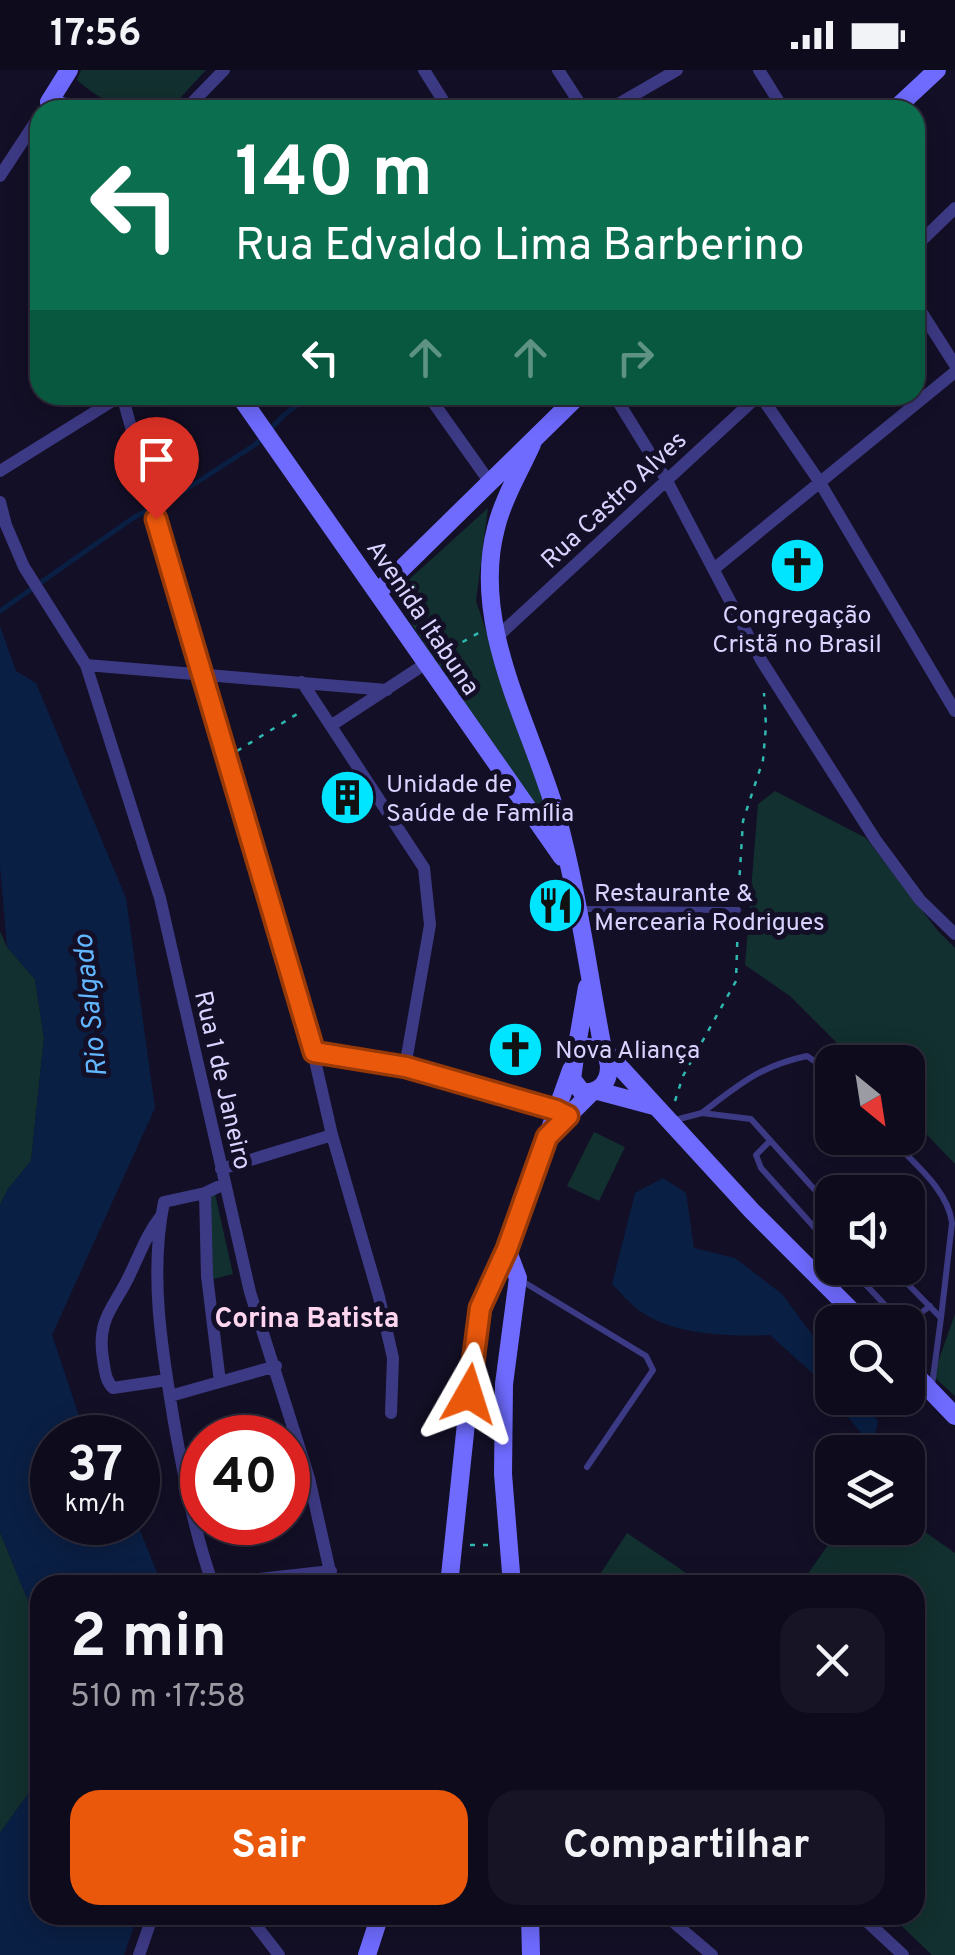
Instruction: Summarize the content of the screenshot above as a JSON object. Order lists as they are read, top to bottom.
{
  "streets": {
    "main road": ["Avenida Itabuna"],
    "street": ["Rua Castro Alves", "Rua 1 de Janeiro"]
  },
  "districts": ["Corina Batista"],
  "water": ["Rio Salgado"],
  "places": {
    "church": ["Congregação Cristã no Brasil", "Nova Aliança"],
    "building": ["Unidade de Saúde de Família"],
    "restaurant": ["Restaurante & Mercearia Rodrigues"]
  },
  "north": "bottom right",
  "page": {
    "status": "17:56",
    "turn": ["140 m", "Rua Edvaldo Lima Barberino"],
    "speed": "37 km/h",
    "limit": "40",
    "heading": ["2 min", "510 m · 17:58"],
    "buttons": ["Sair", "Compartilhar"]
  }
}
